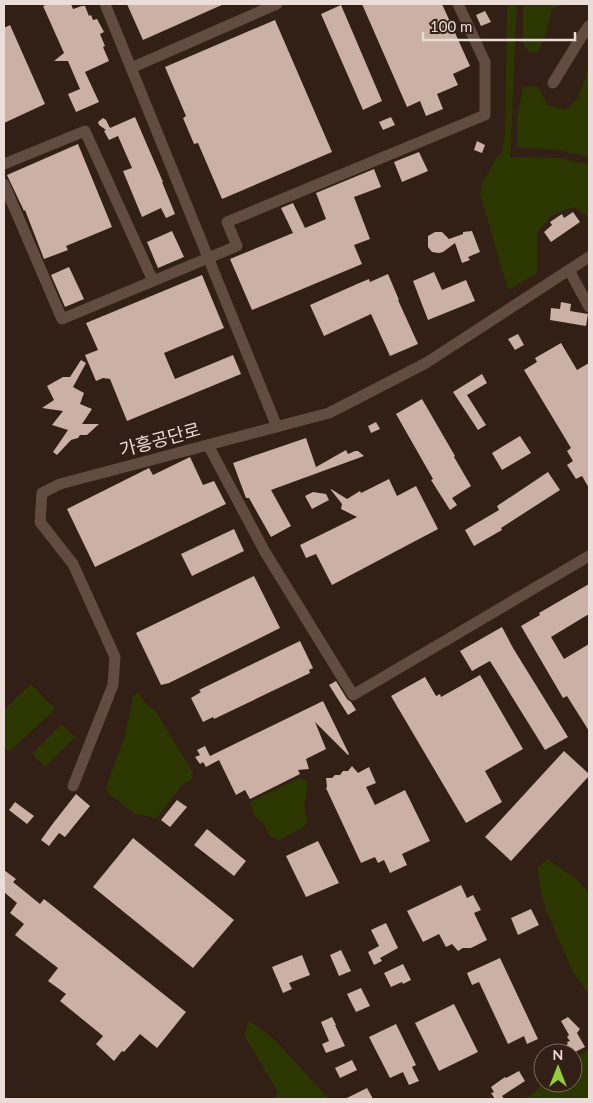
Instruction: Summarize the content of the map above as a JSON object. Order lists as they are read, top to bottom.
{
  "streets": {
    "street": ["가흥공단로"]
  },
  "scale_bar": "100 m",
  "north": "top"
}
